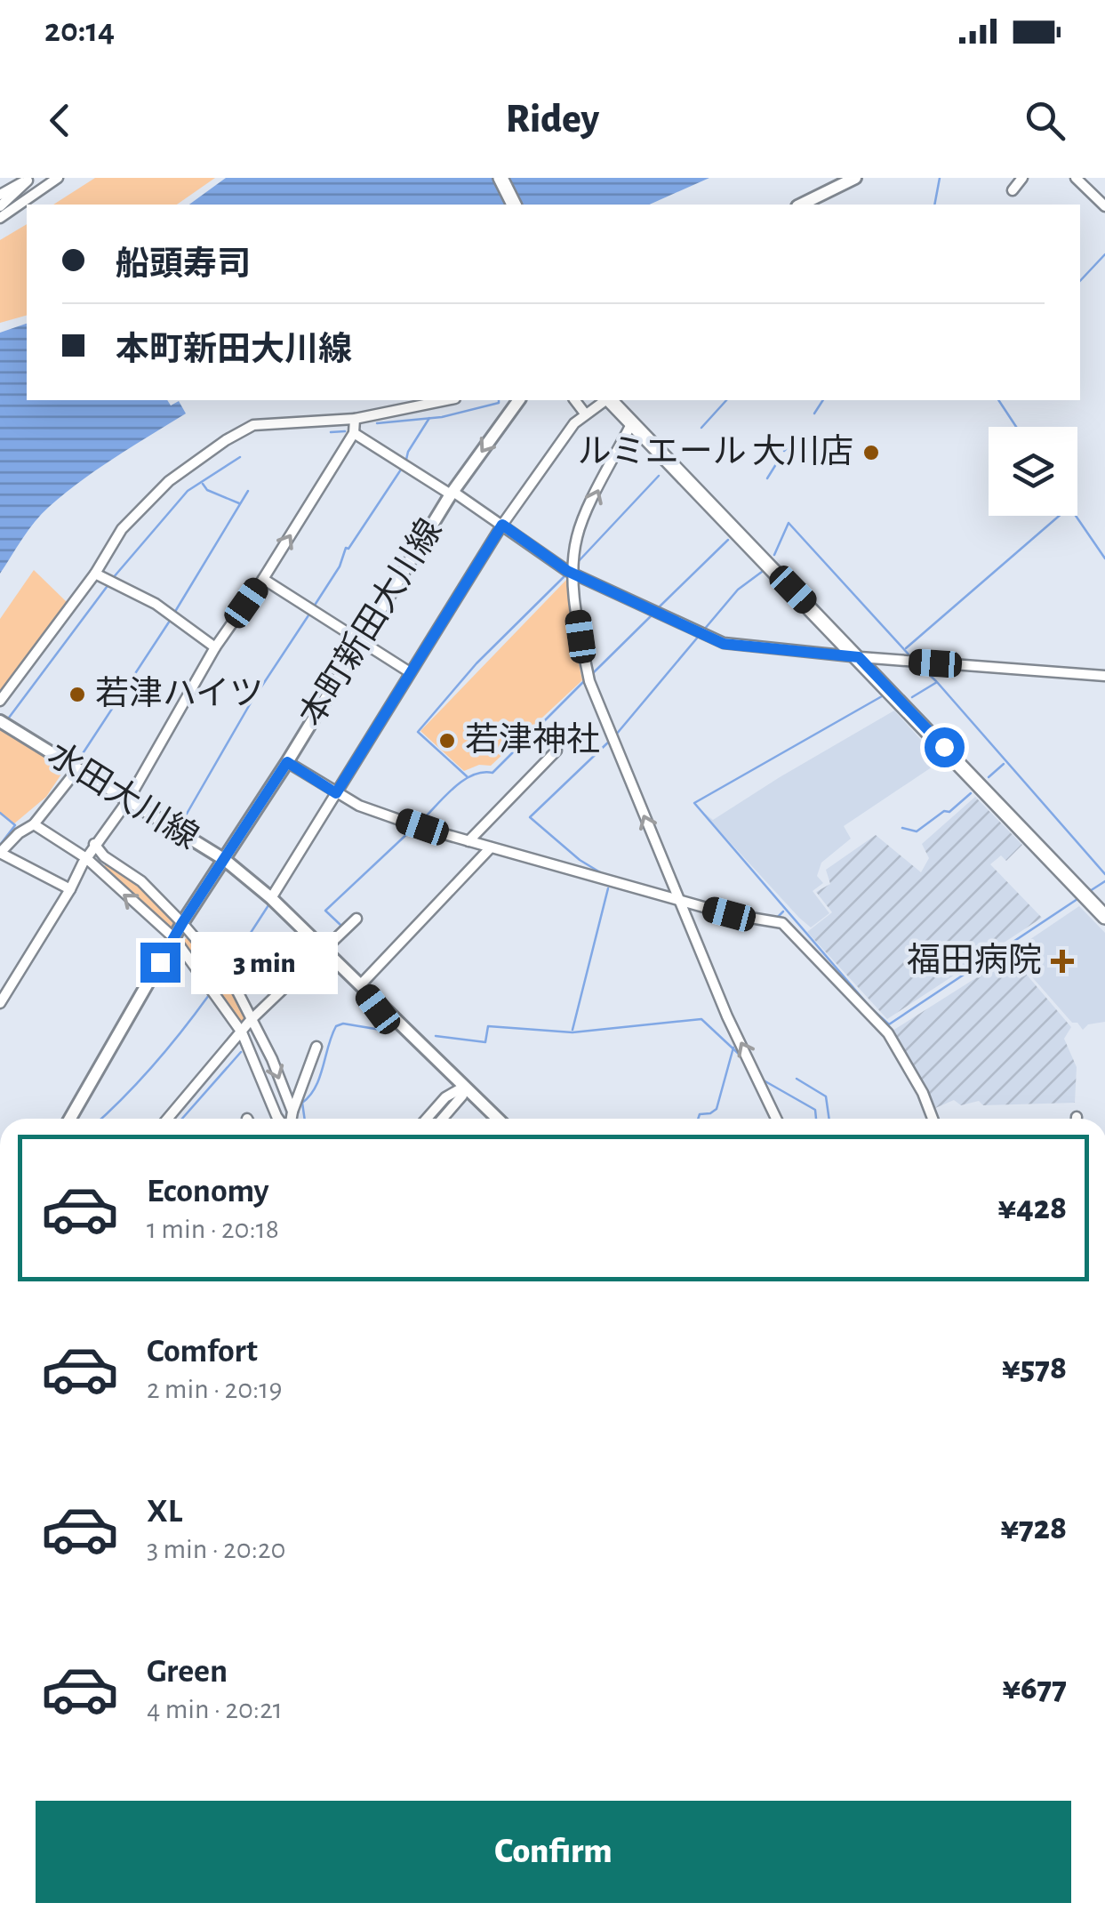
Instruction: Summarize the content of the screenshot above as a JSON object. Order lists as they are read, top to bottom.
{
  "streets": {
    "main road": ["本町新田大川線", "水田大川線"]
  },
  "crossings": [
    ["本町新田大川線", "水田大川線"]
  ],
  "places": {
    "other": ["ルミエール 大川店", "若津ハイツ", "若津神社"],
    "health": ["福田病院"]
  },
  "page": {
    "status": "20:14",
    "header": "Ridey",
    "banner": ["船頭寿司", "本町新田大川線"],
    "bubble": "3 min",
    "list": [
      {
        "name": "Economy",
        "note": "1 min · 20:18",
        "value": "¥428"
      },
      {
        "name": "Comfort",
        "note": "2 min · 20:19",
        "value": "¥578"
      },
      {
        "name": "XL",
        "note": "3 min · 20:20",
        "value": "¥728"
      },
      {
        "name": "Green",
        "note": "4 min · 20:21",
        "value": "¥677"
      }
    ],
    "buttons": "Confirm"
  }
}
